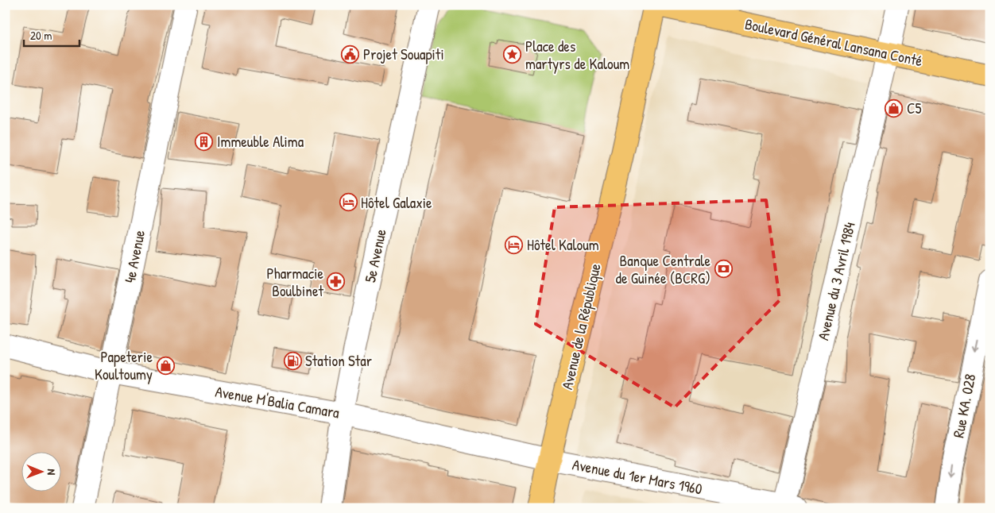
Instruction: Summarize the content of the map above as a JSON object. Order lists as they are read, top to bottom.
{
  "streets": {
    "main road": ["Boulevard Général Lansana Conté", "Avenue de la République"],
    "street": [
      "5e Avenue",
      "4e Avenue",
      "Avenue du 3 Avril 1984",
      "Avenue M'Balia Camara",
      "Rue KA. 028",
      "Avenue du 1er Mars 1960"
    ]
  },
  "crossings": [
    ["Boulevard Général Lansana Conté", "Avenue du 3 Avril 1984"],
    ["Boulevard Général Lansana Conté", "Avenue de la République"],
    ["5e Avenue", "Avenue M'Balia Camara"],
    ["4e Avenue", "Avenue M'Balia Camara"],
    ["Avenue du 3 Avril 1984", "Avenue du 1er Mars 1960"],
    ["Avenue de la République", "Avenue M'Balia Camara"],
    ["Avenue de la République", "Avenue du 1er Mars 1960"],
    ["Avenue M'Balia Camara", "Avenue du 1er Mars 1960"]
  ],
  "one_way": ["Rue KA. 028"],
  "places": {
    "public building": ["Projet Souapiti"],
    "place": ["Place des martyrs de Kaloum"],
    "shop": ["C5", "Papeterie Koultoumy"],
    "building": ["Immeuble Alima"],
    "hotel": ["Hôtel Galaxie", "Hôtel Kaloum"],
    "bank": ["Banque Centrale de Guinée (BCRG)"],
    "pharmacy": ["Pharmacie Boulbinet"],
    "fuel station": ["Station Star"]
  },
  "scale_bar": "20 m",
  "north": "right"
}
